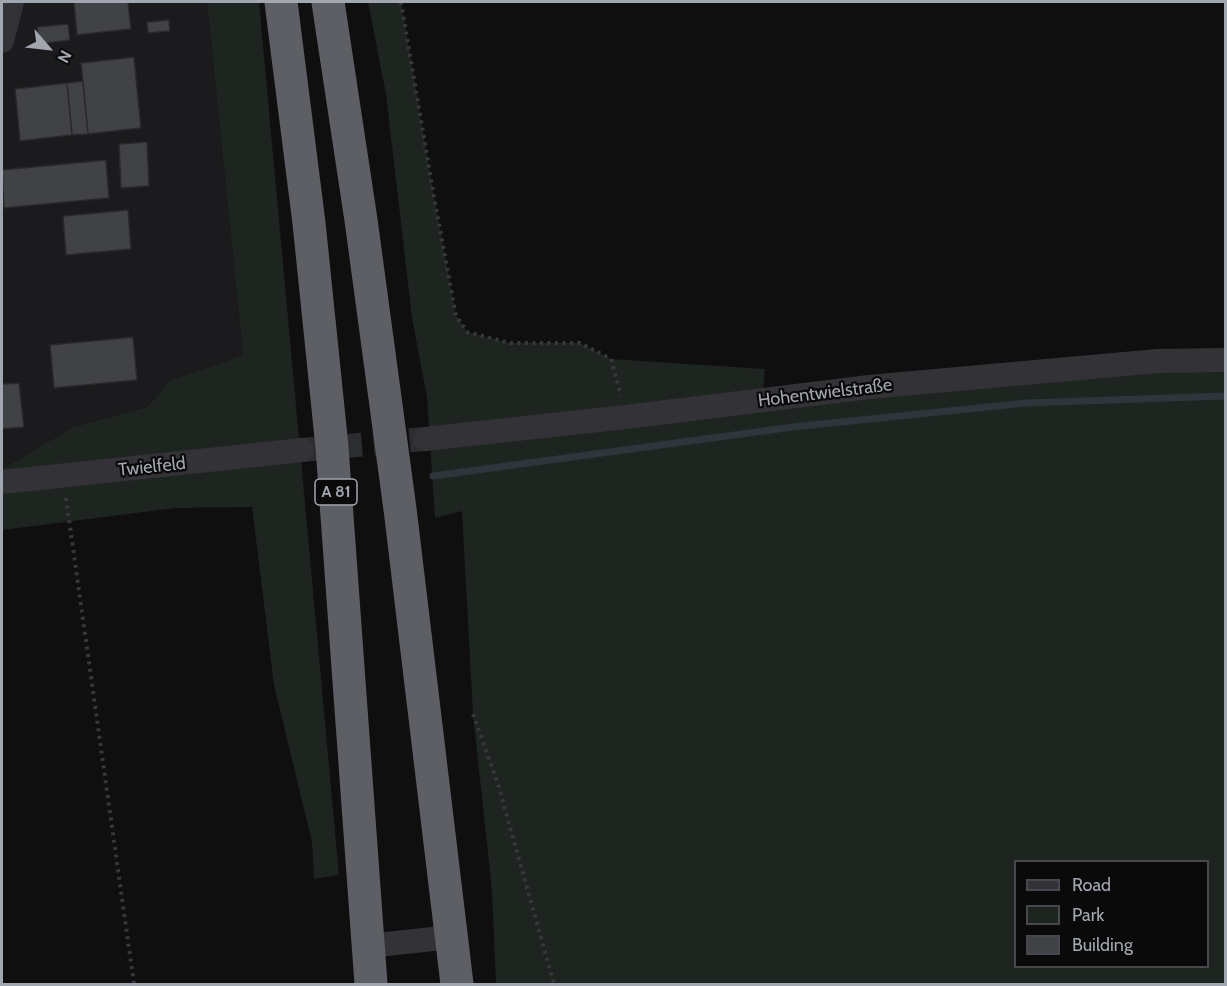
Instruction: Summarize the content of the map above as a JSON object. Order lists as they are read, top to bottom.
{
  "streets": {
    "highway": ["A 81"],
    "street": ["Hohentwielstraße", "Twielfeld"]
  },
  "legend": ["Road", "Park", "Building"],
  "north": "bottom right"
}
